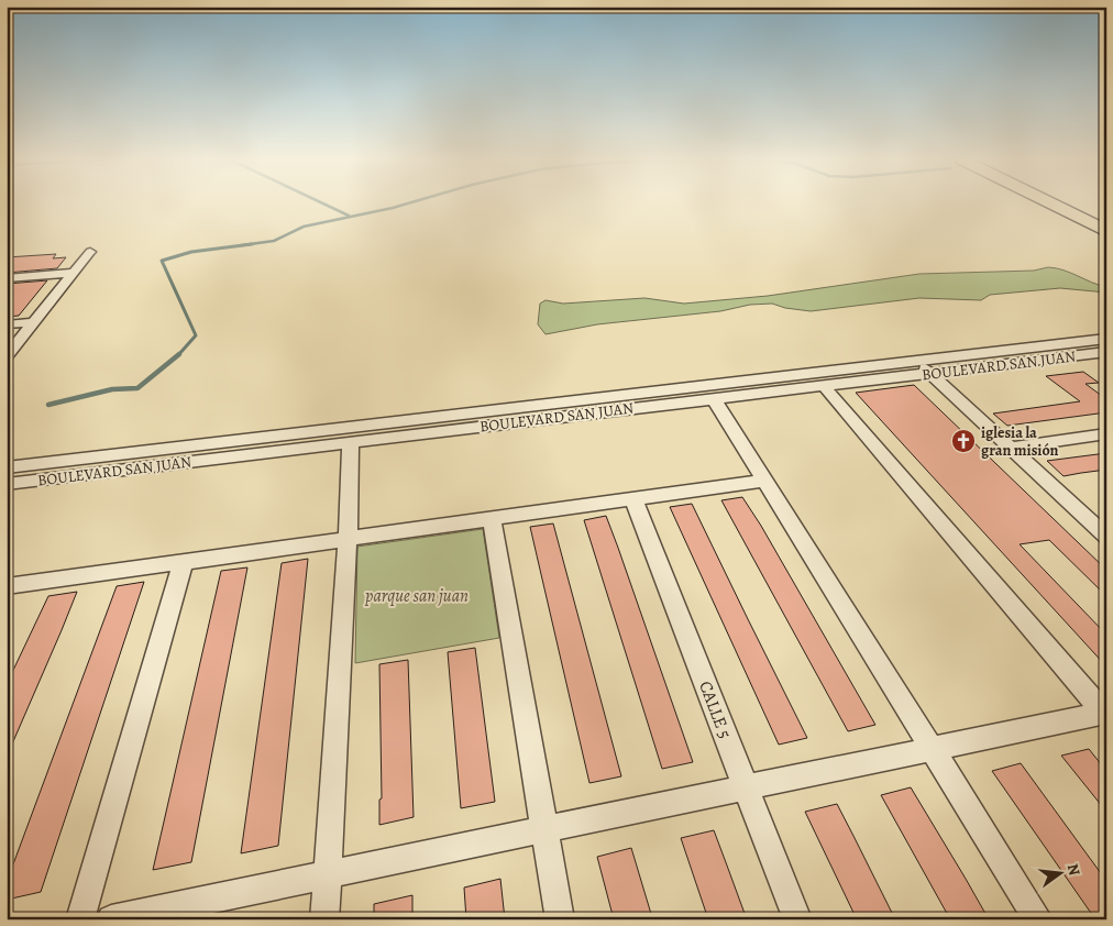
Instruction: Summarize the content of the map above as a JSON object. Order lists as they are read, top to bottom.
{
  "streets": {
    "street": ["BOULEVARD SAN JUAN", "CALLE 5"]
  },
  "parks": ["parque san juan"],
  "places": {
    "church": ["iglesia la gran misión"]
  },
  "north": "right"
}
